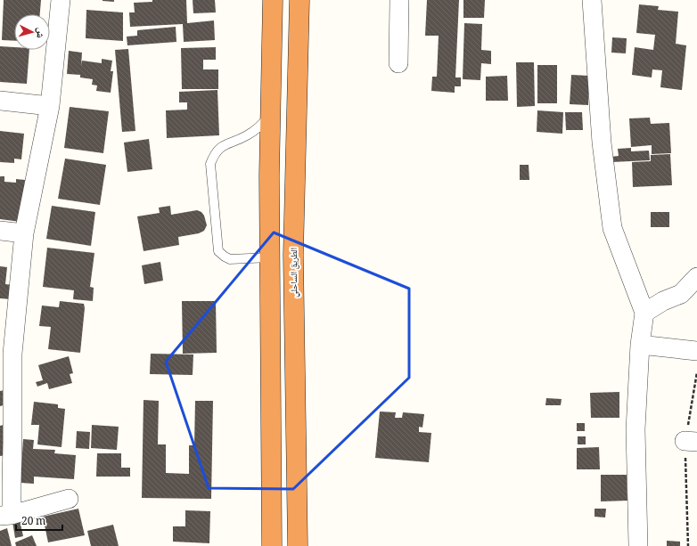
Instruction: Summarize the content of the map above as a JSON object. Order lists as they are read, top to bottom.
{
  "streets": {
    "highway": ["الطريق الساحلي"]
  },
  "scale_bar": "20 m",
  "north": "right"
}
